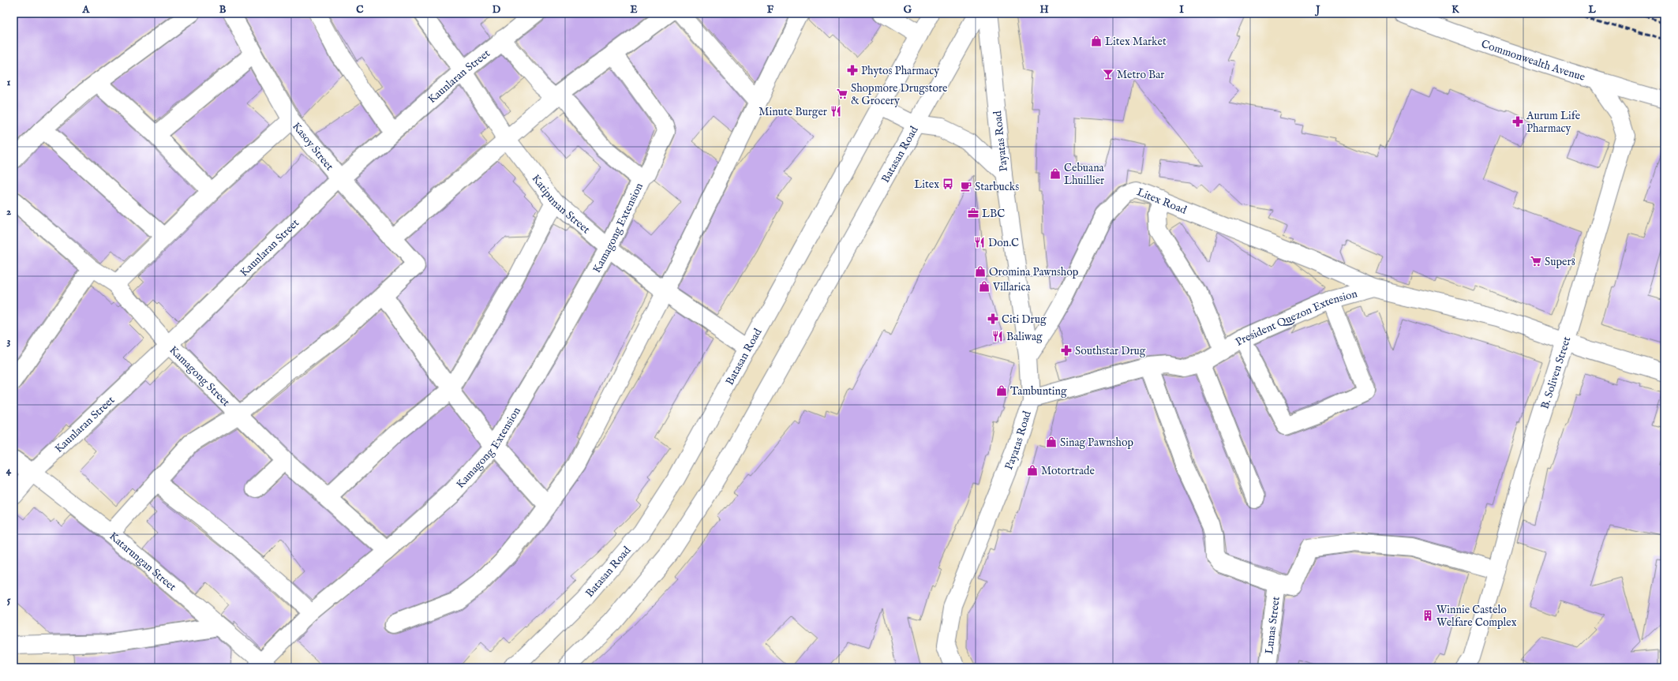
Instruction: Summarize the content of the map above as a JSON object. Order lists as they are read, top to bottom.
{
  "streets": {
    "street": [
      "Commonwealth Avenue",
      "Kaunlaran Street",
      "Payatas Road",
      "Kasoy Street",
      "Batasan Road",
      "Litex Road",
      "Katipunan Street",
      "Kamagong Extension",
      "President Quezon Extension",
      "B. Soliven Street",
      "Kamagong Street",
      "Katarungan Street",
      "Lunas Street"
    ]
  },
  "crossings": [
    ["Commonwealth Avenue", "B. Soliven Street"],
    ["Kaunlaran Street", "Kasoy Street"],
    ["Kaunlaran Street", "Katipunan Street"],
    ["Kaunlaran Street", "Kamagong Street"],
    ["Kaunlaran Street", "Katarungan Street"],
    ["Payatas Road", "Litex Road"],
    ["Payatas Road", "President Quezon Extension"],
    ["Batasan Road", "Katipunan Street"],
    ["Litex Road", "President Quezon Extension"],
    ["Katipunan Street", "Kamagong Extension"],
    ["Kamagong Extension", "Kamagong Street"],
    ["Kamagong Extension", "Katarungan Street"],
    ["President Quezon Extension", "B. Soliven Street"]
  ],
  "places": {
    "shop": [
      "Litex Market",
      "Cebuana Lhuillier",
      "Oromina Pawnshop",
      "Villarica",
      "Tambunting",
      "Sinag Pawnshop",
      "Motortrade"
    ],
    "pharmacy": [
      "Phytos Pharmacy",
      "Aurum Life Pharmacy",
      "Citi Drug",
      "Southstar Drug"
    ],
    "bar": ["Metro Bar"],
    "supermarket": ["Shopmore Drugstore & Grocery", "Super8"],
    "restaurant": ["Minute Burger", "Don.C", "Baliwag"],
    "bus stop": ["Litex"],
    "cafe": ["Starbucks"],
    "office": ["LBC"],
    "building": ["Winnie Castelo Welfare Complex"]
  },
  "grid": {
    "columns": [
      "A",
      "B",
      "C",
      "D",
      "E",
      "F",
      "G",
      "H",
      "I",
      "J",
      "K",
      "L"
    ],
    "rows": [
      "1",
      "2",
      "3",
      "4",
      "5"
    ]
  }
}
